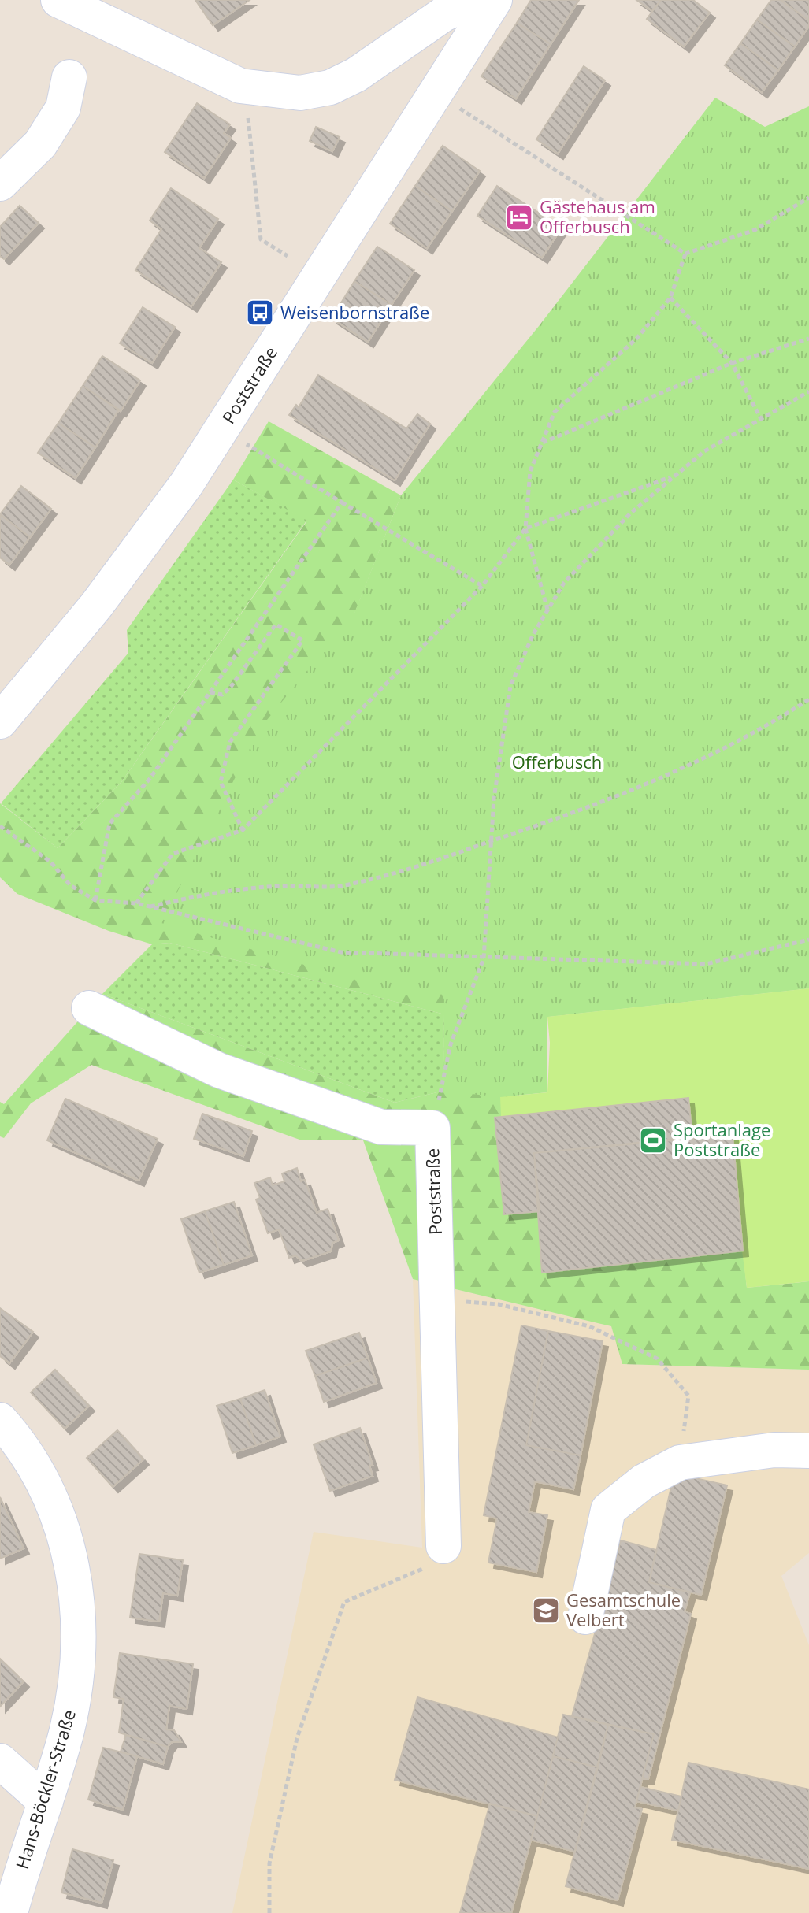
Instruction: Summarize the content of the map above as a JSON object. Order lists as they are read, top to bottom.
{
  "streets": {
    "street": ["Poststraße", "Hans-Böckler-Straße"]
  },
  "parks": ["Offerbusch"],
  "places": {
    "hotel": ["Gästehaus am Offerbusch"],
    "bus stop": ["Weisenbornstraße"],
    "sports": ["Sportanlage Poststraße"],
    "school or university": ["Gesamtschule Velbert"]
  }
}
